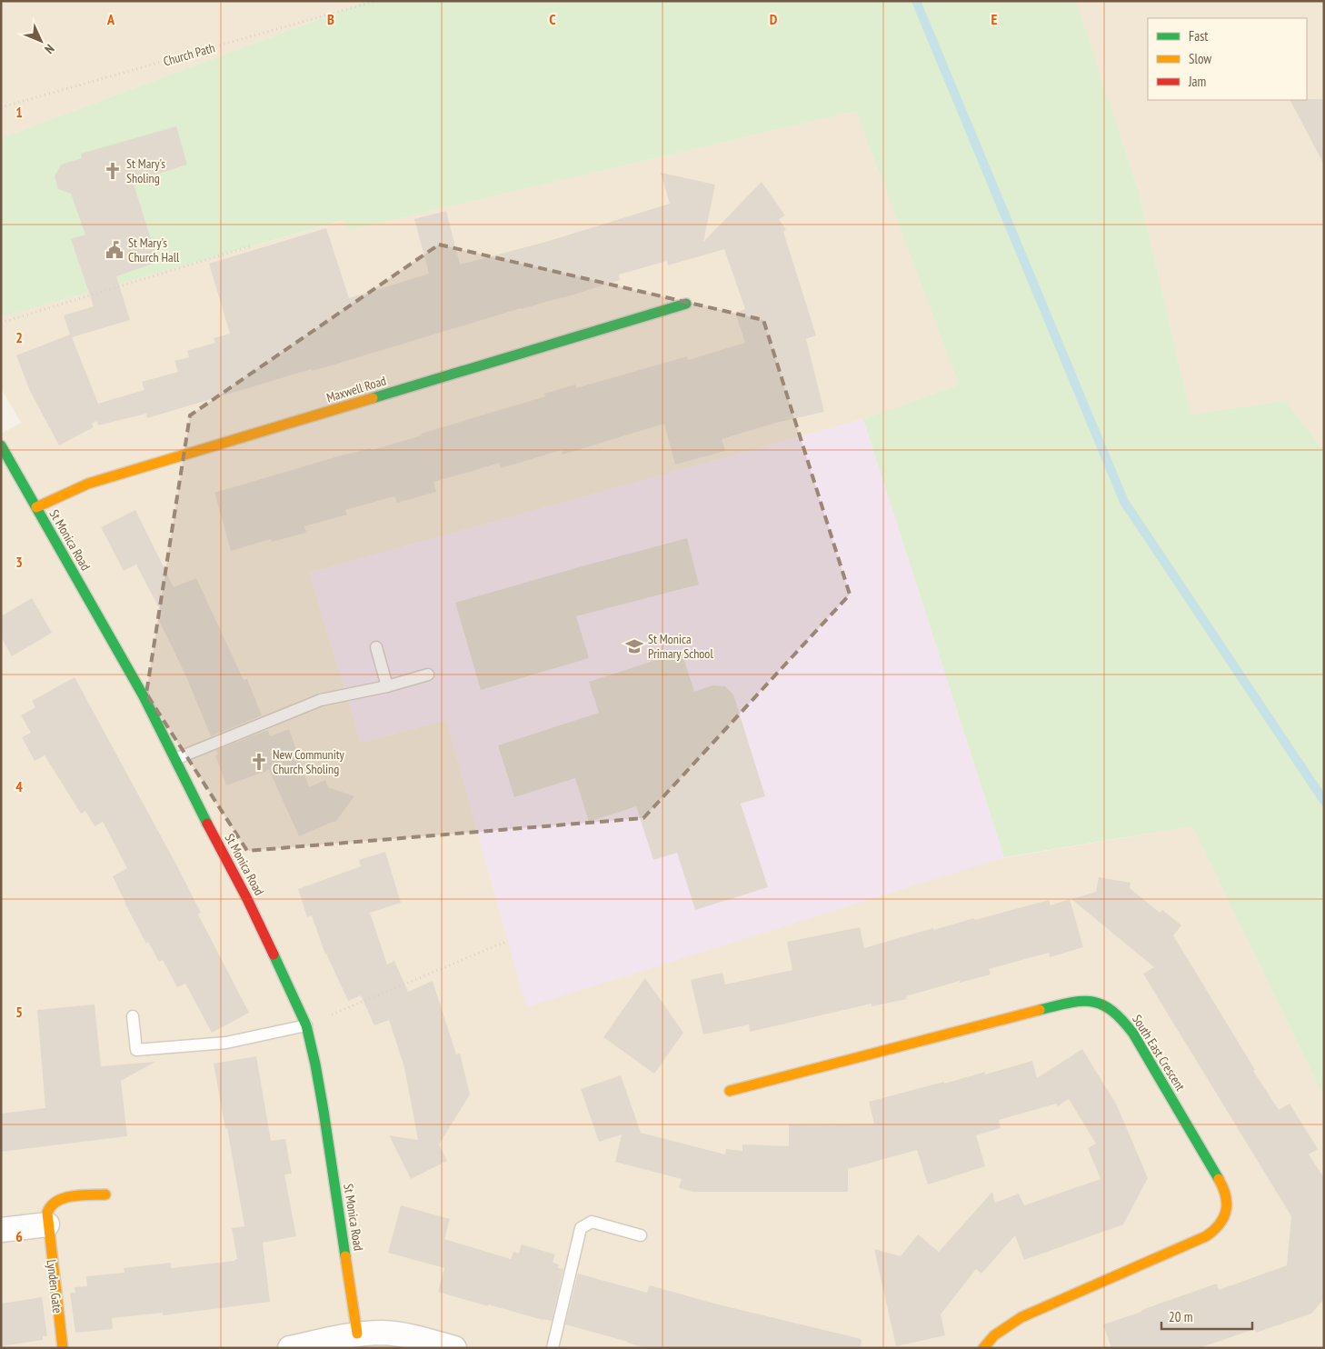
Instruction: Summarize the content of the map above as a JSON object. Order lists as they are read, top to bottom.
{
  "streets": {
    "street": [
      "Maxwell Road",
      "St Monica Road",
      "South East Crescent",
      "Lynden Gate"
    ],
    "path": ["Church Path"]
  },
  "crossings": [
    ["Maxwell Road", "St Monica Road"]
  ],
  "places": {
    "church": ["St Mary's Sholing", "New Community Church Sholing"],
    "public building": ["St Mary's Church Hall"],
    "school or university": ["St Monica Primary School"]
  },
  "legend": ["Fast", "Slow", "Jam"],
  "scale_bar": "20 m",
  "north": "bottom right",
  "grid": {
    "columns": [
      "A",
      "B",
      "C",
      "D",
      "E"
    ],
    "rows": [
      "1",
      "2",
      "3",
      "4",
      "5",
      "6"
    ]
  }
}
